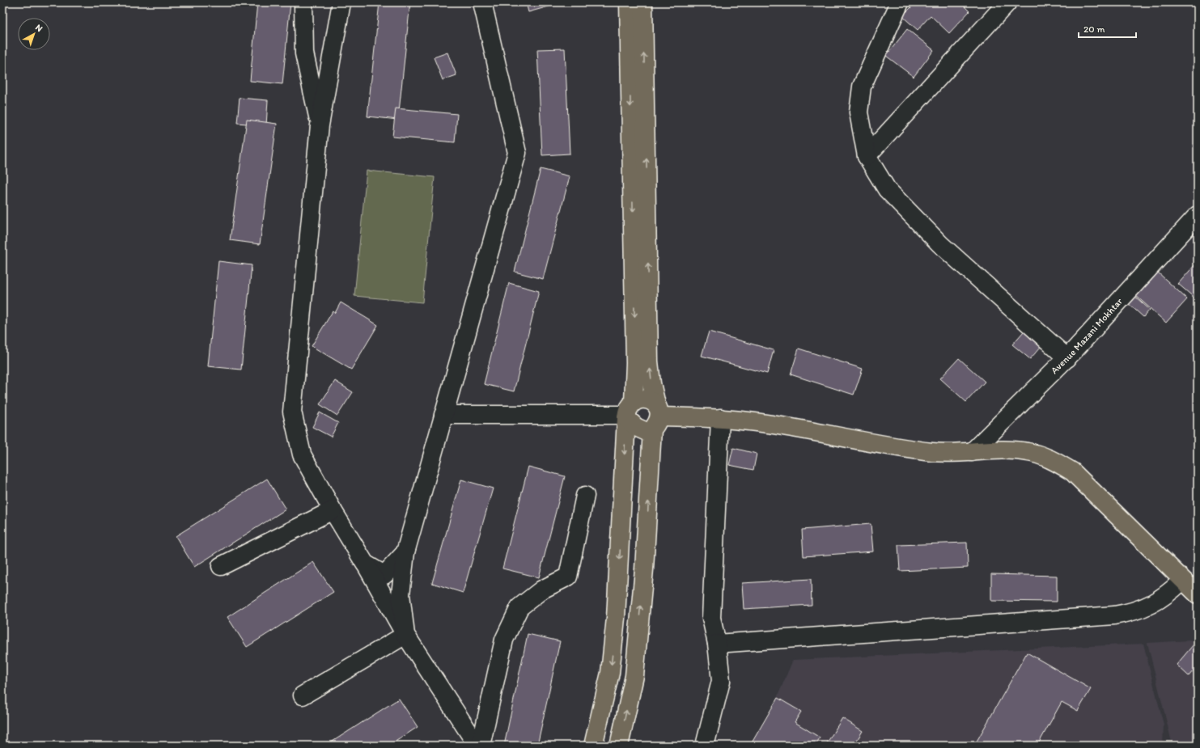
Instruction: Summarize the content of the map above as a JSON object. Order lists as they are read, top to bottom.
{
  "streets": {
    "street": ["Avenue Mazani Mokhtar"]
  },
  "scale_bar": "20 m",
  "north": "top right"
}
